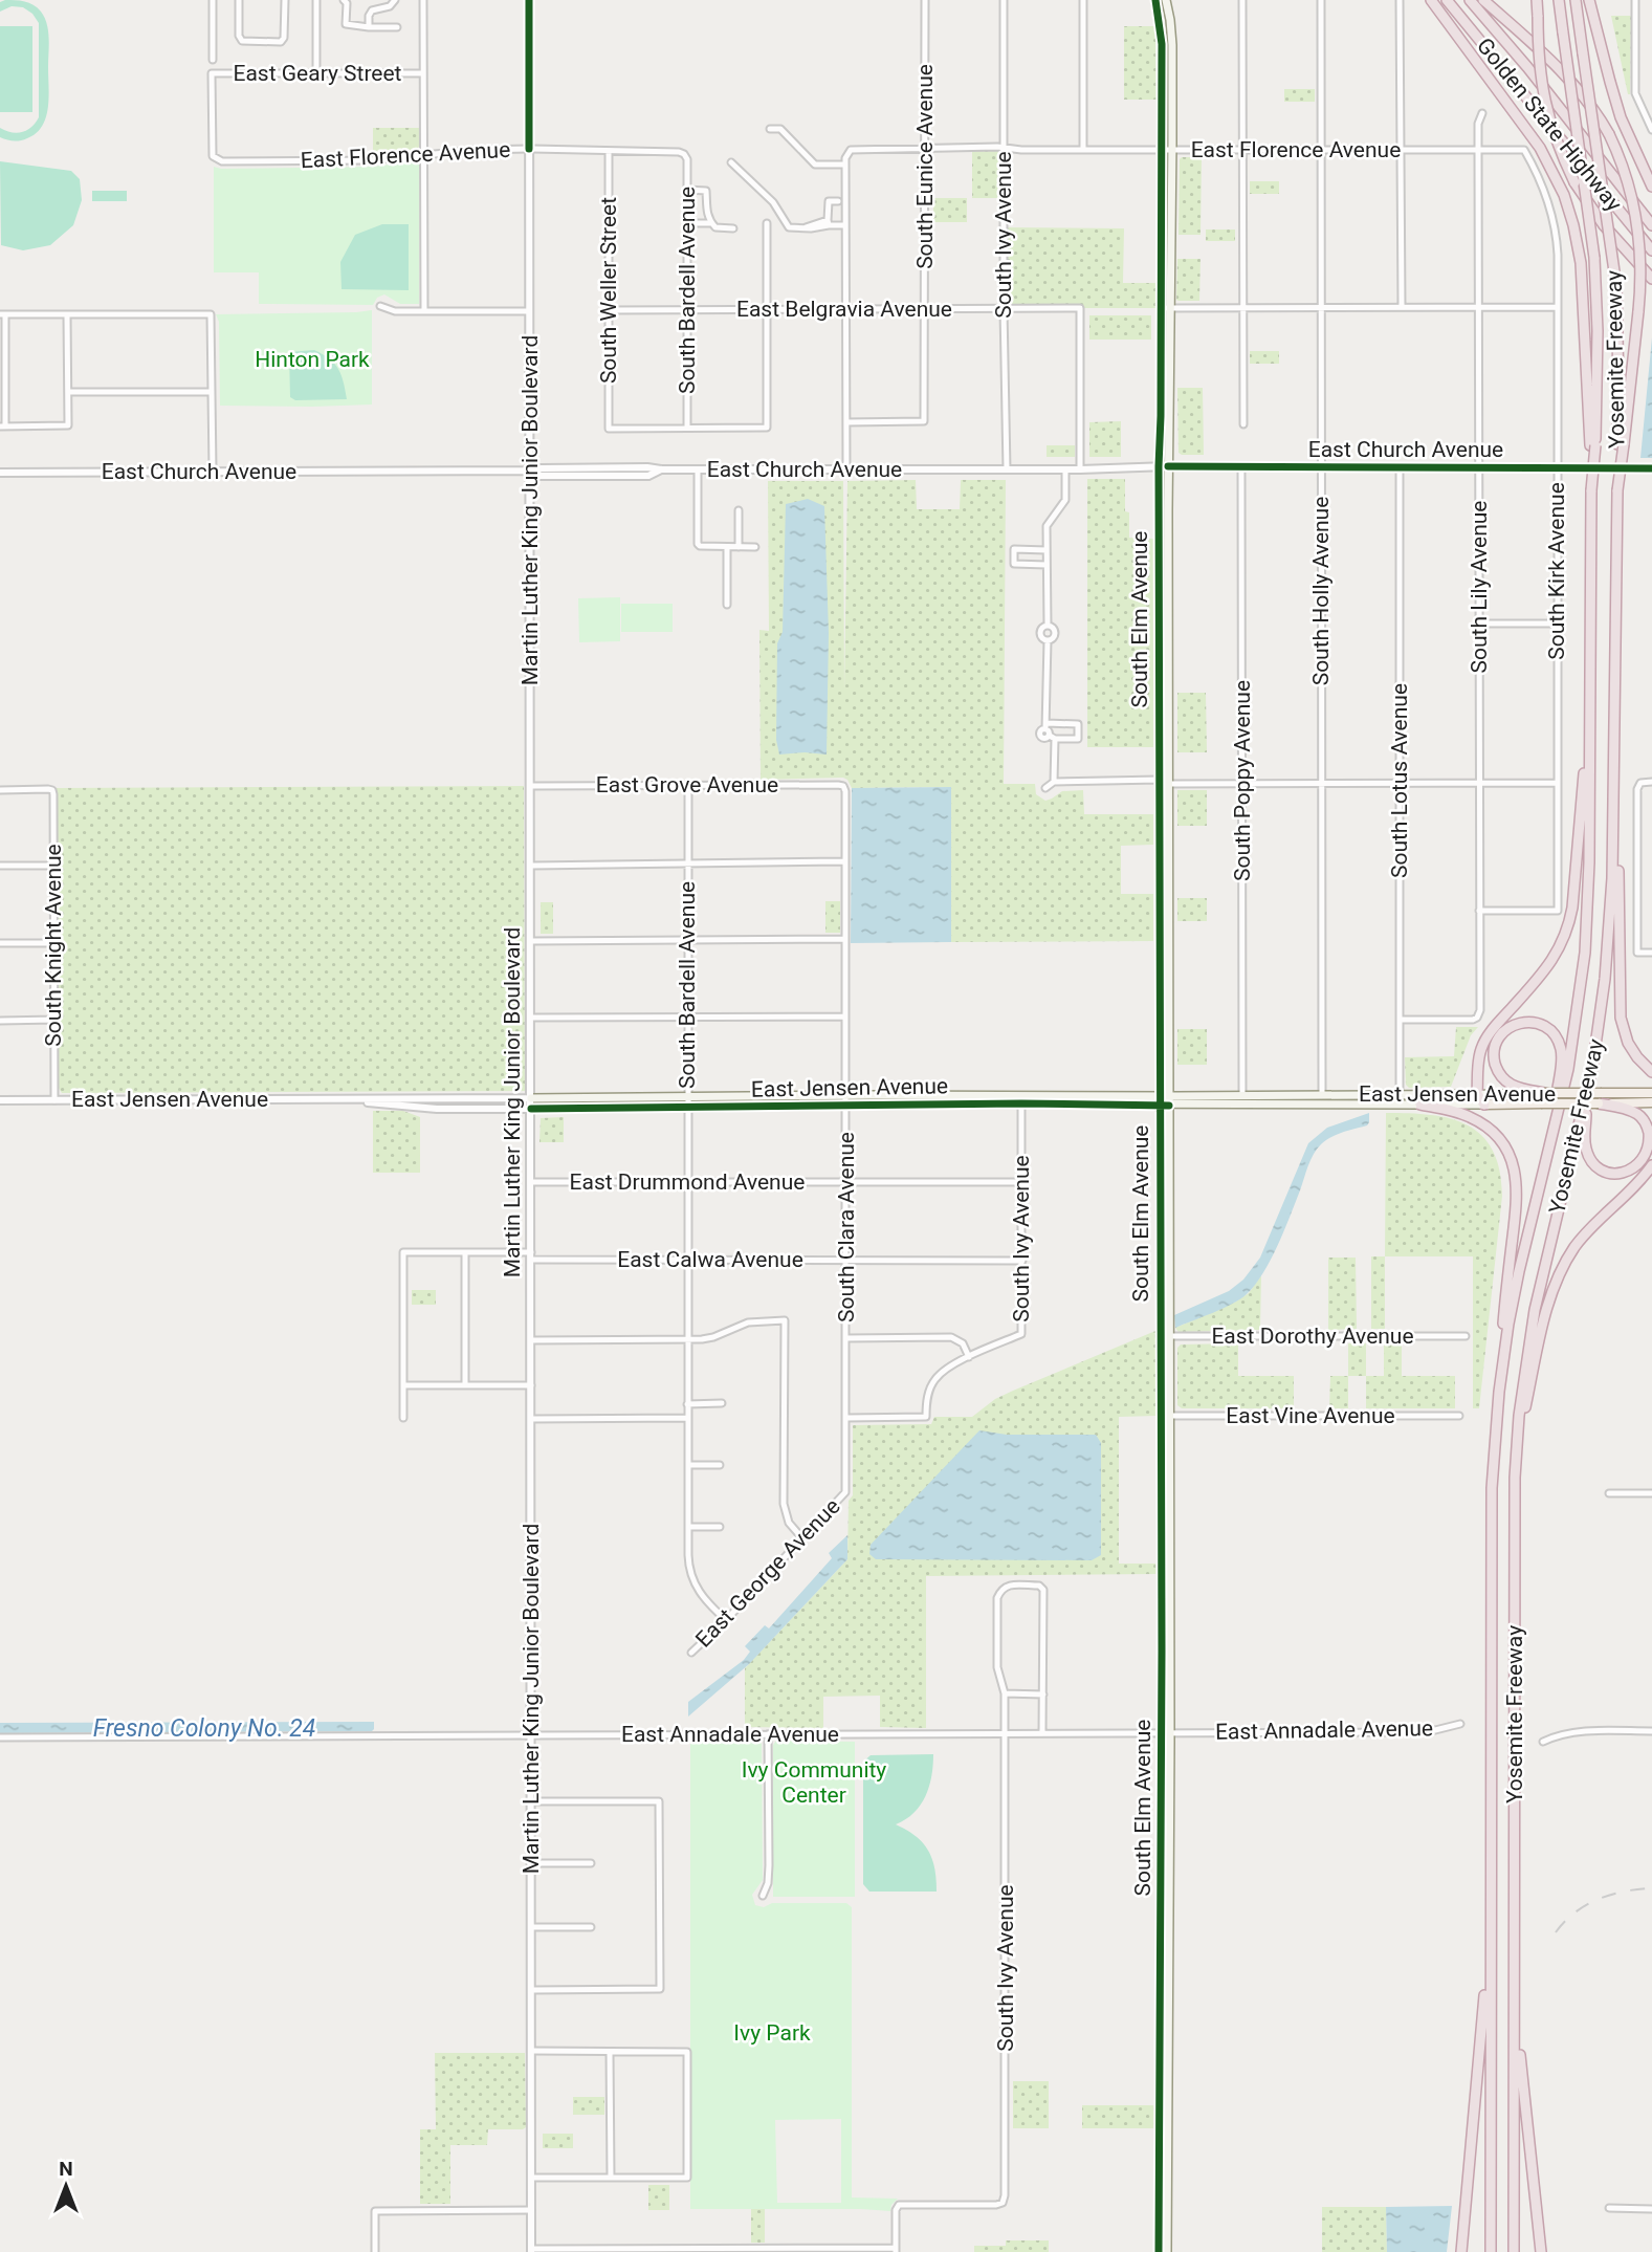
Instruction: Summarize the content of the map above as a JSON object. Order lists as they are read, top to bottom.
{
  "streets": {
    "highway": ["Golden State Highway", "Yosemite Freeway"],
    "main road": ["South Elm Avenue", "East Jensen Avenue"],
    "street": [
      "East Geary Street",
      "East Florence Avenue",
      "South Eunice Avenue",
      "South Ivy Avenue",
      "South Weller Street",
      "South Bardell Avenue",
      "East Belgravia Avenue",
      "East Church Avenue",
      "Martin Luther King Junior Boulevard",
      "South Kirk Avenue",
      "South Lily Avenue",
      "South Holly Avenue",
      "South Poppy Avenue",
      "South Lotus Avenue",
      "East Grove Avenue",
      "South Knight Avenue",
      "East Drummond Avenue",
      "South Clara Avenue",
      "East Calwa Avenue",
      "East Dorothy Avenue",
      "East Vine Avenue",
      "East George Avenue",
      "East Annadale Avenue"
    ]
  },
  "crossings": [
    ["East Geary Street", "East Florence Avenue"],
    ["East Florence Avenue", "South Eunice Avenue"],
    ["East Florence Avenue", "South Ivy Avenue"],
    ["East Florence Avenue", "South Weller Street"],
    ["East Florence Avenue", "South Bardell Avenue"],
    ["East Florence Avenue", "Martin Luther King Junior Boulevard"],
    ["East Florence Avenue", "South Kirk Avenue"],
    ["East Florence Avenue", "South Lily Avenue"],
    ["East Florence Avenue", "South Holly Avenue"],
    ["East Florence Avenue", "South Elm Avenue"],
    ["South Eunice Avenue", "East Belgravia Avenue"],
    ["South Ivy Avenue", "East Belgravia Avenue"],
    ["South Ivy Avenue", "East Church Avenue"],
    ["South Ivy Avenue", "East Jensen Avenue"],
    ["South Ivy Avenue", "East Drummond Avenue"],
    ["South Ivy Avenue", "South Clara Avenue"],
    ["South Ivy Avenue", "East Calwa Avenue"],
    ["South Ivy Avenue", "East Annadale Avenue"],
    ["South Weller Street", "South Bardell Avenue"],
    ["South Weller Street", "East Belgravia Avenue"],
    ["South Bardell Avenue", "East Belgravia Avenue"],
    ["South Bardell Avenue", "East Grove Avenue"],
    ["South Bardell Avenue", "East Jensen Avenue"],
    ["South Bardell Avenue", "East Drummond Avenue"],
    ["South Bardell Avenue", "East Calwa Avenue"],
    ["South Bardell Avenue", "East George Avenue"],
    ["East Belgravia Avenue", "East Church Avenue"],
    ["East Church Avenue", "Martin Luther King Junior Boulevard"],
    ["East Church Avenue", "South Kirk Avenue"],
    ["East Church Avenue", "South Lily Avenue"],
    ["East Church Avenue", "South Holly Avenue"],
    ["East Church Avenue", "South Elm Avenue"],
    ["East Church Avenue", "South Poppy Avenue"],
    ["East Church Avenue", "South Lotus Avenue"],
    ["Martin Luther King Junior Boulevard", "East Grove Avenue"],
    ["Martin Luther King Junior Boulevard", "East Jensen Avenue"],
    ["Martin Luther King Junior Boulevard", "East Drummond Avenue"],
    ["Martin Luther King Junior Boulevard", "East Calwa Avenue"],
    ["Martin Luther King Junior Boulevard", "East Annadale Avenue"],
    ["South Kirk Avenue", "South Lily Avenue"],
    ["South Lily Avenue", "South Lotus Avenue"],
    ["South Holly Avenue", "East Jensen Avenue"],
    ["South Elm Avenue", "East Jensen Avenue"],
    ["South Elm Avenue", "East Dorothy Avenue"],
    ["South Elm Avenue", "East Vine Avenue"],
    ["South Elm Avenue", "East Annadale Avenue"],
    ["South Poppy Avenue", "East Jensen Avenue"],
    ["South Lotus Avenue", "East Jensen Avenue"],
    ["East Grove Avenue", "South Clara Avenue"],
    ["South Knight Avenue", "East Jensen Avenue"],
    ["East Jensen Avenue", "South Clara Avenue"],
    ["East Drummond Avenue", "South Clara Avenue"],
    ["South Clara Avenue", "East Calwa Avenue"],
    ["South Clara Avenue", "East George Avenue"]
  ],
  "water": ["Fresno Colony No. 24"],
  "parks": ["Hinton Park", "Ivy Community Center", "Ivy Park"],
  "north": "top"
}
